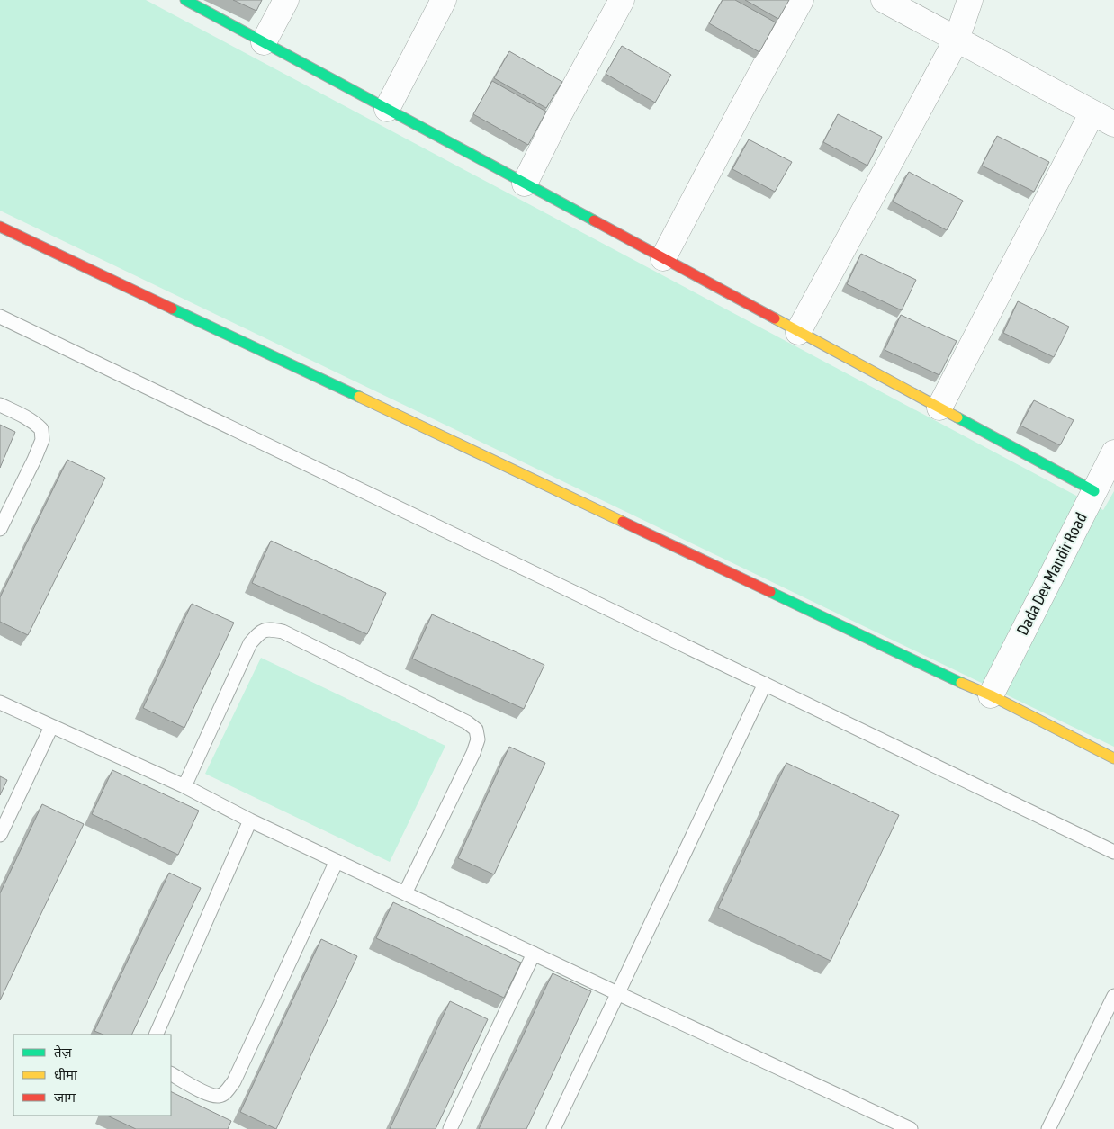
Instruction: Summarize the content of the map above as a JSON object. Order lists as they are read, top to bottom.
{
  "streets": {
    "street": ["Dada Dev Mandir Road"]
  },
  "legend": ["तेज़", "धीमा", "जाम"]
}
